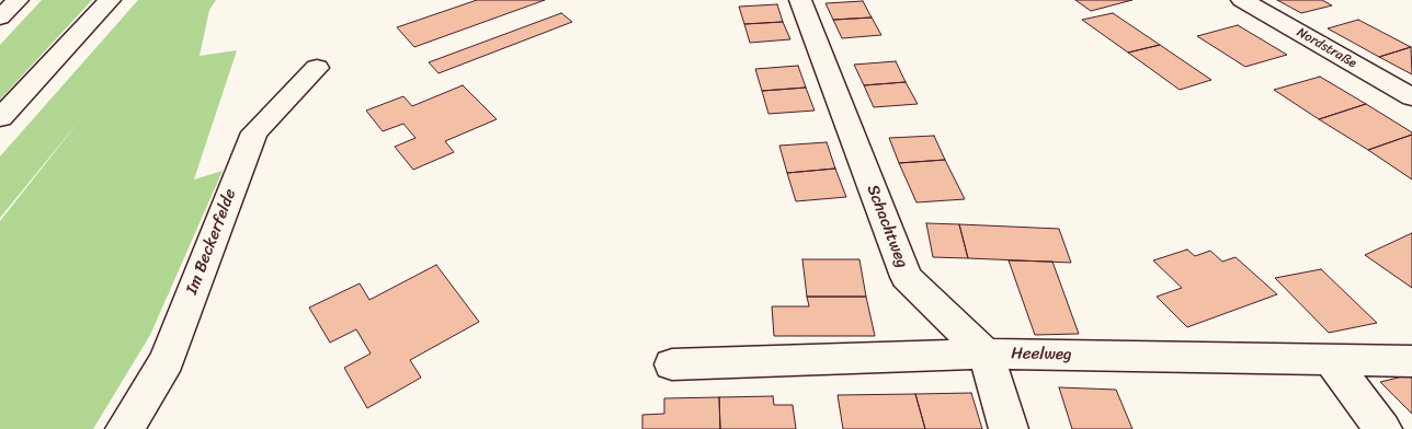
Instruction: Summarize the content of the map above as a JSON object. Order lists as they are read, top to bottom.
{
  "streets": {
    "main road": [
      "Nordstraße",
      "Schachtweg",
      "Im Beckerfelde",
      "Heelweg"
    ]
  },
  "crossings": [
    ["Schachtweg", "Heelweg"]
  ]
}
